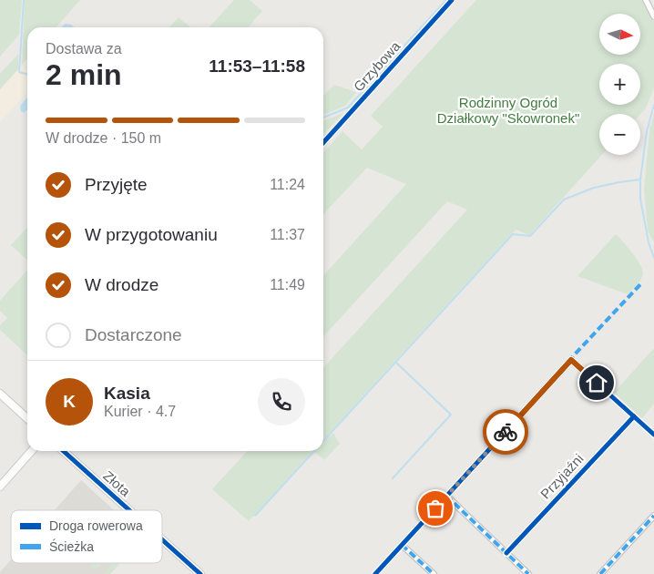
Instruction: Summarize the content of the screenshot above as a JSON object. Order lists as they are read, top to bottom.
{
  "streets": {
    "street": ["Grzybowa", "Przyjaźni", "Złota"]
  },
  "parks": ["Rodzinny Ogród Działkowy \"Skowronek\""],
  "legend": ["Droga rowerowa", "Ścieżka"],
  "north": "right",
  "page": {
    "map_buttons": ["+", "−"],
    "heading": ["2 min", "Dostawa za", "11:53–11:58"],
    "panel": ["Kasia", "Kurier · 4.7"],
    "bar": "W drodze · 150 m",
    "list": [
      ["Przyjęte", "11:24"],
      ["W przygotowaniu", "11:37"],
      ["W drodze", "11:49"],
      "Dostarczone"
    ],
    "round": "K"
  }
}
